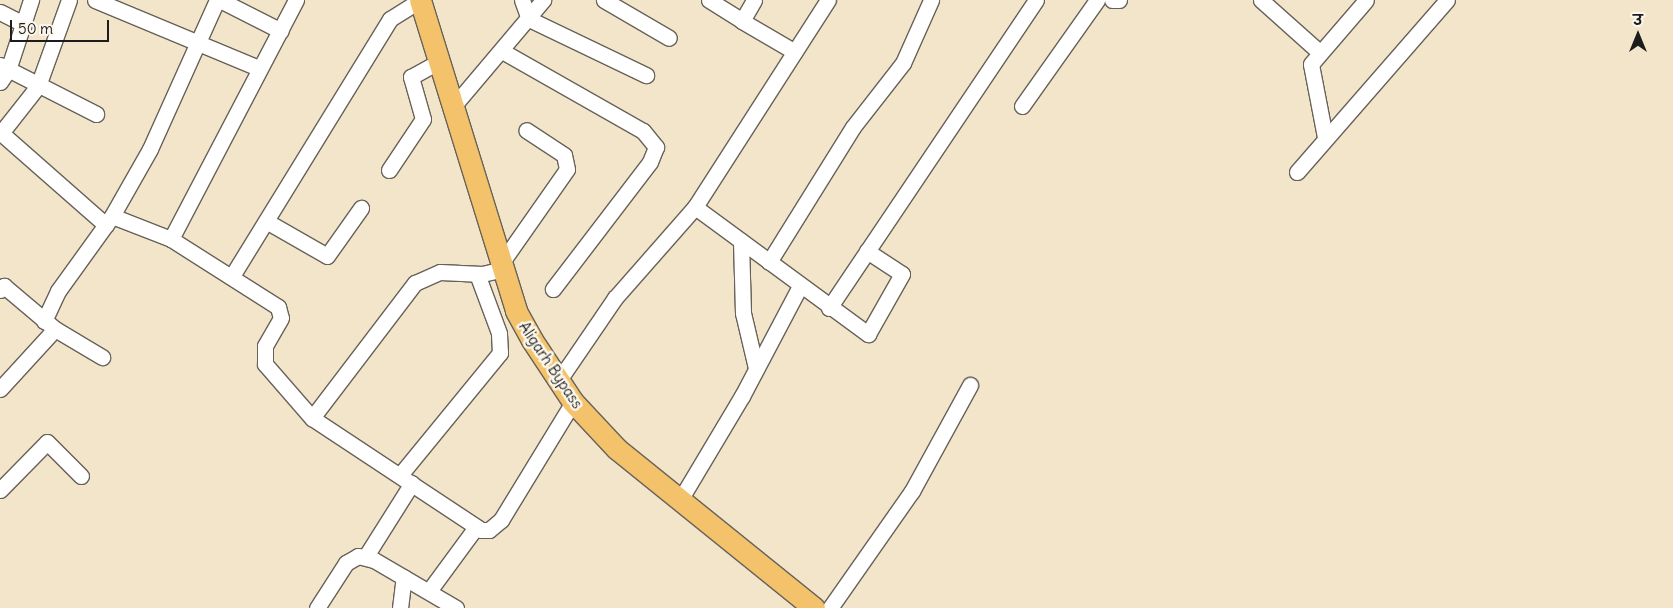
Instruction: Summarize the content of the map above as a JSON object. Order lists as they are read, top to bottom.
{
  "streets": {
    "highway": ["Aligarh Bypass"]
  },
  "scale_bar": "50 m",
  "north": "top"
}
